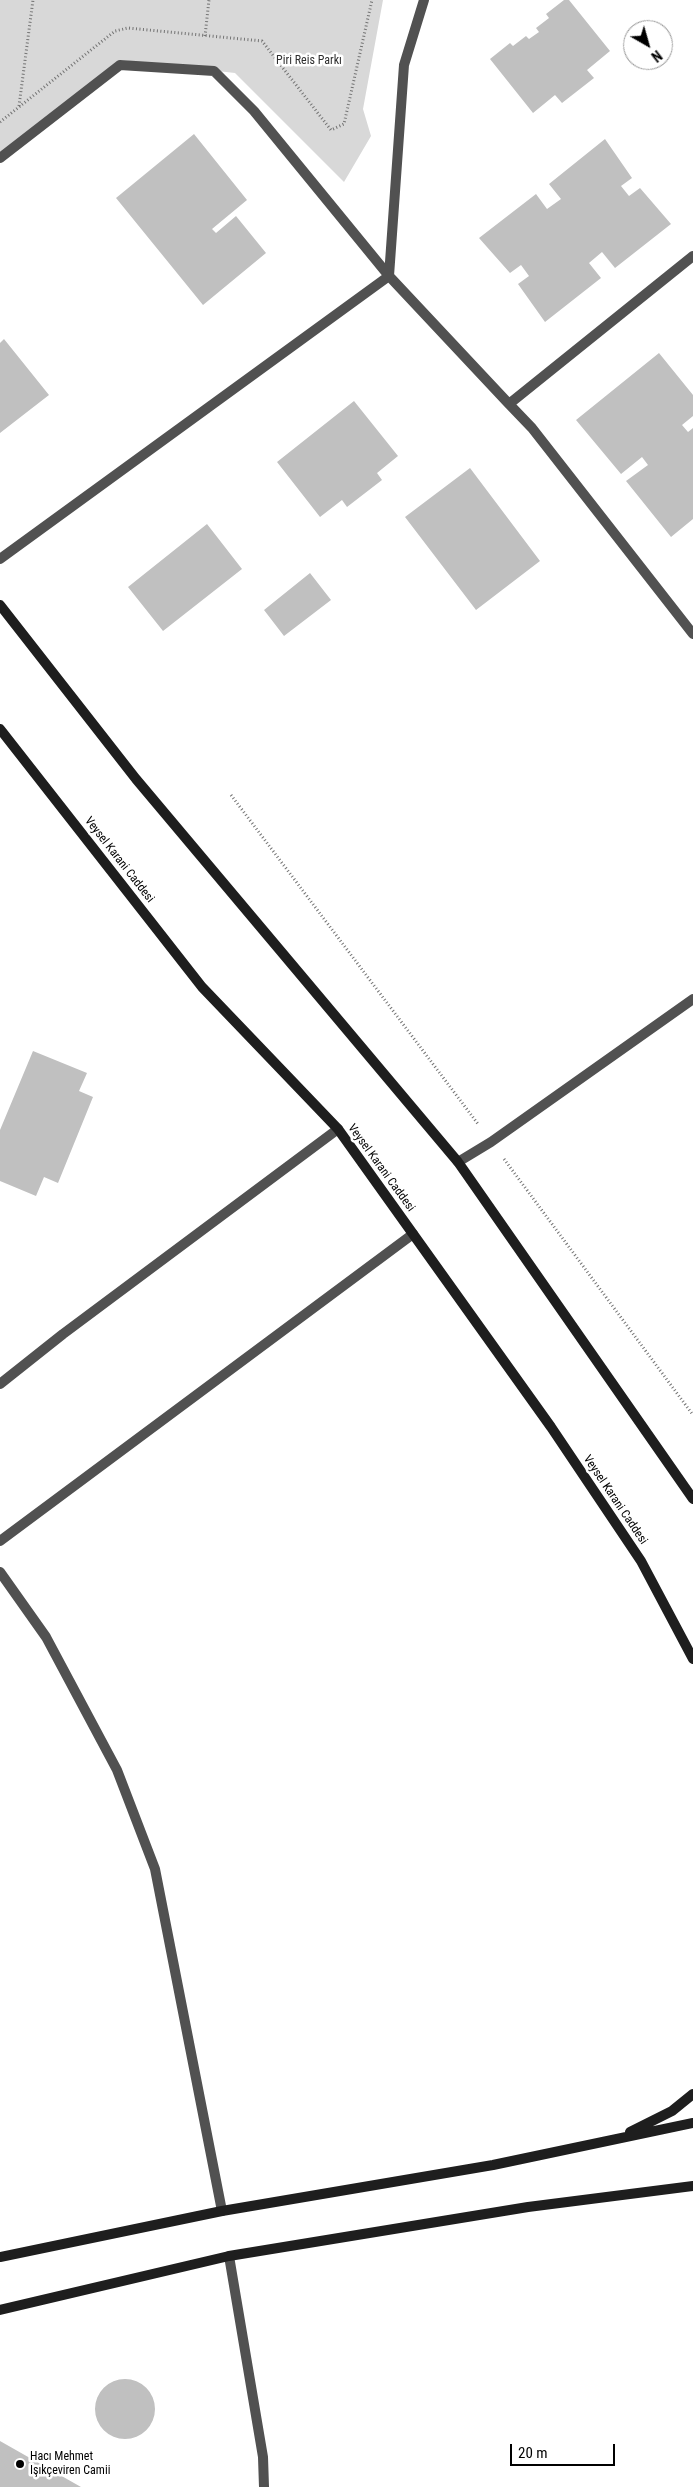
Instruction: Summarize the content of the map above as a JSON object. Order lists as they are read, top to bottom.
{
  "streets": {
    "main road": ["Veysel Karani Caddesi"]
  },
  "parks": ["Piri Reis Parkı"],
  "places": ["Hacı Mehmet Işıkçeviren Camii"],
  "scale_bar": "20 m",
  "north": "bottom right"
}
